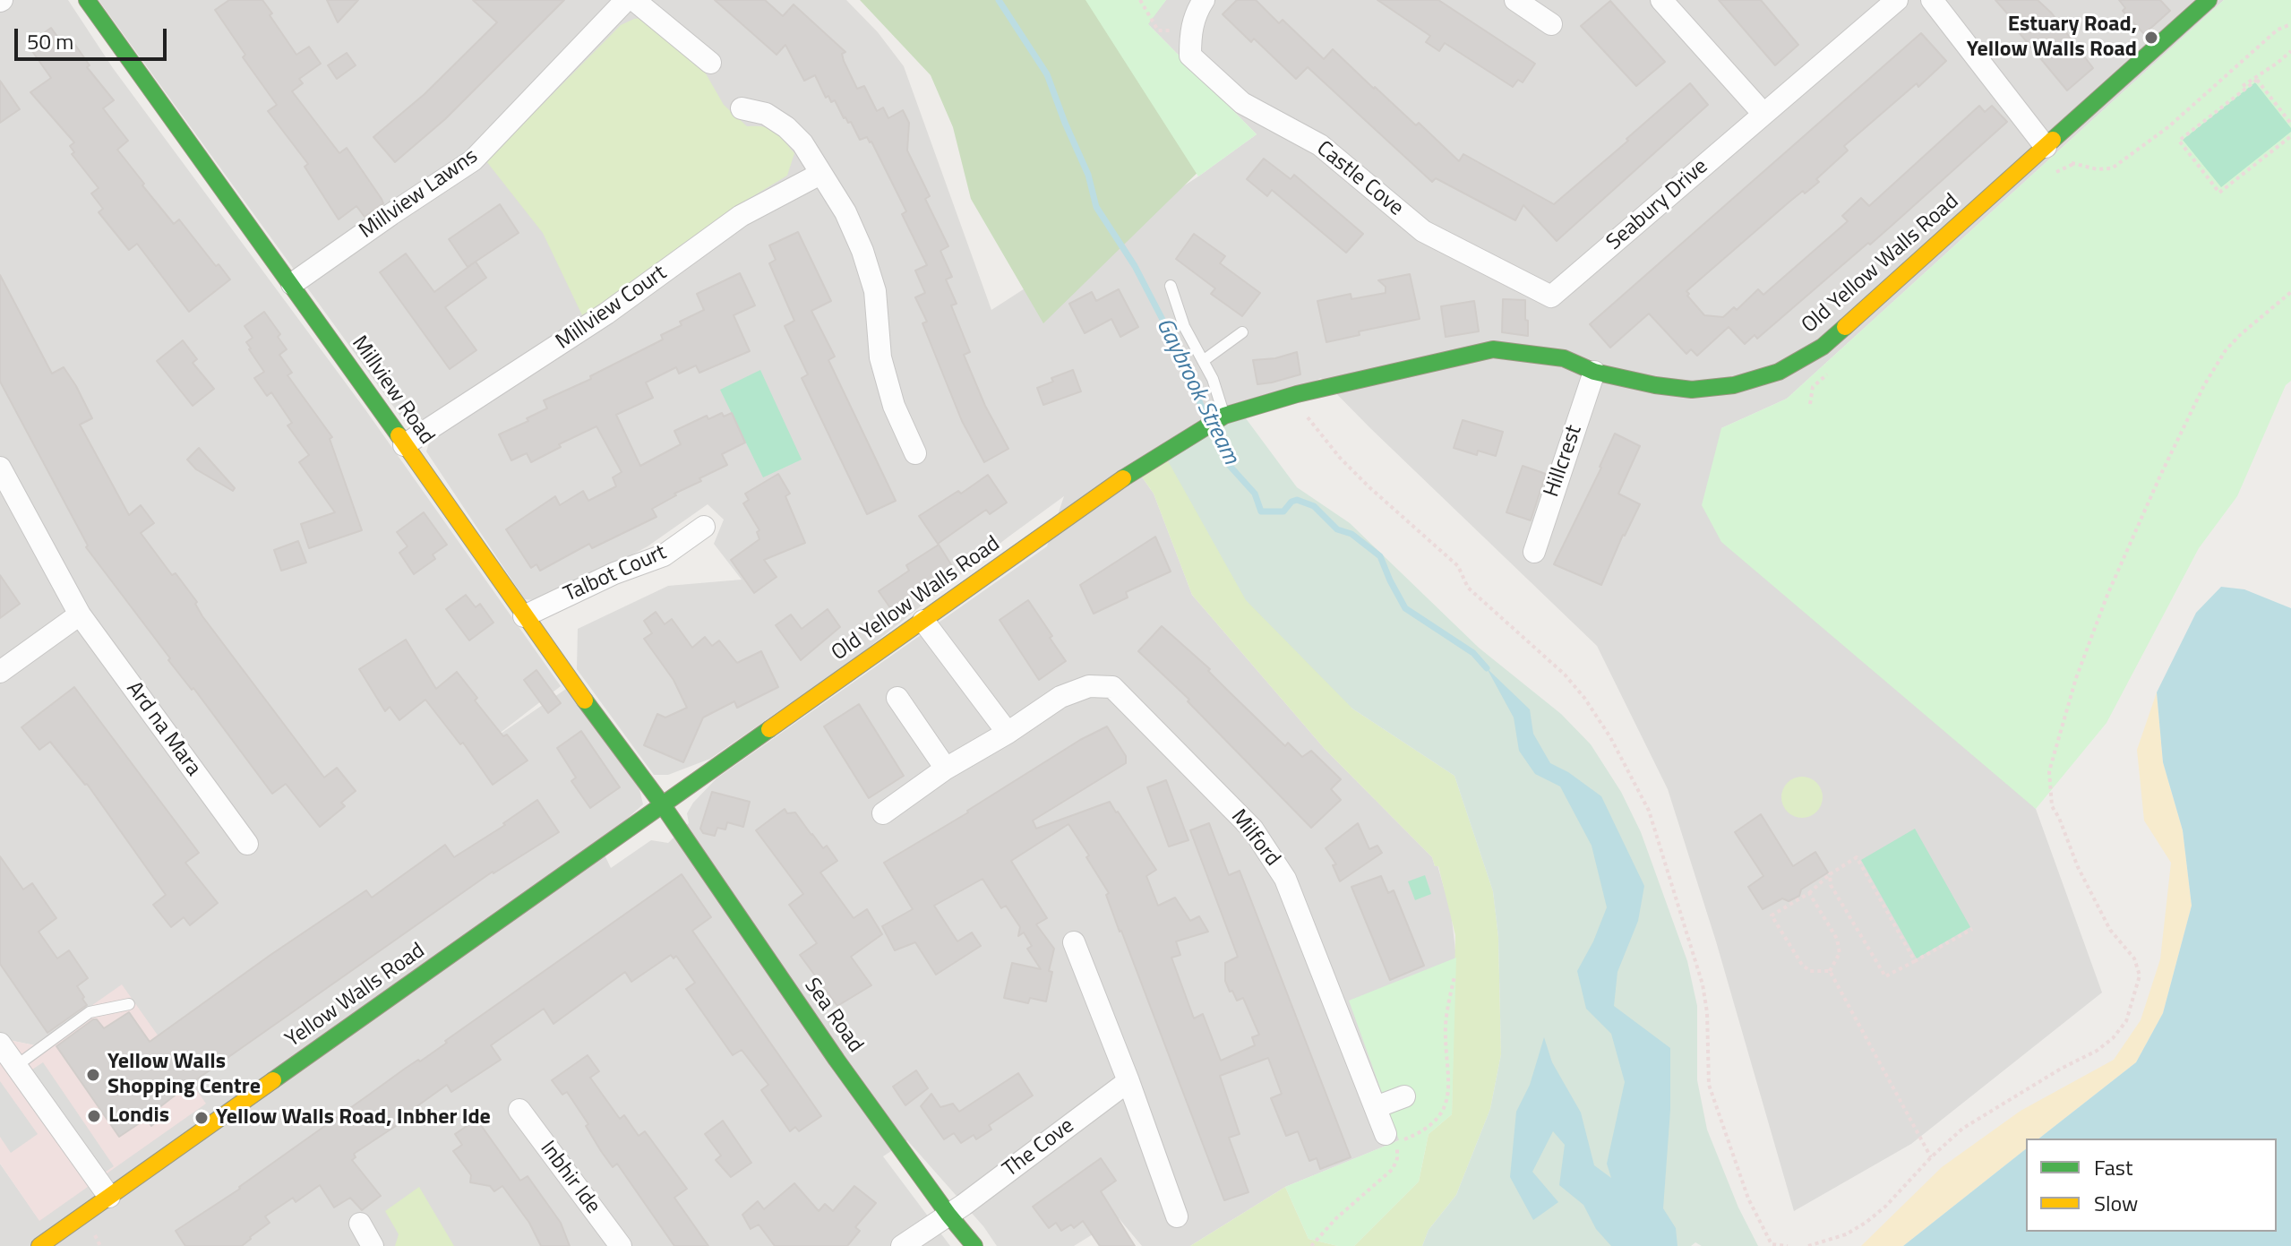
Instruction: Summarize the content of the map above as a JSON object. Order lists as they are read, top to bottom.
{
  "streets": {
    "street": [
      "Castle Cove",
      "Millview Lawns",
      "Seabury Drive",
      "Old Yellow Walls Road",
      "Millview Court",
      "Millview Road",
      "Hillcrest",
      "Talbot Court",
      "Ard na Mara",
      "Milford",
      "Yellow Walls Road",
      "Sea Road",
      "The Cove",
      "Inbhir Ide"
    ]
  },
  "crossings": [
    ["Castle Cove", "Seabury Drive"],
    ["Millview Lawns", "Millview Road"],
    ["Old Yellow Walls Road", "Millview Road"],
    ["Old Yellow Walls Road", "Hillcrest"],
    ["Old Yellow Walls Road", "Yellow Walls Road"],
    ["Old Yellow Walls Road", "Sea Road"],
    ["Millview Court", "Millview Road"],
    ["Millview Road", "Talbot Court"],
    ["Millview Road", "Yellow Walls Road"],
    ["Millview Road", "Sea Road"],
    ["Yellow Walls Road", "Sea Road"],
    ["Sea Road", "The Cove"]
  ],
  "water": ["Gaybrook Stream"],
  "places": [
    "Estuary Road, Yellow Walls Road",
    "Yellow Walls Shopping Centre",
    "Londis",
    "Yellow Walls Road, Inbher Ide"
  ],
  "legend": ["Fast", "Slow"],
  "scale_bar": "50 m"
}
